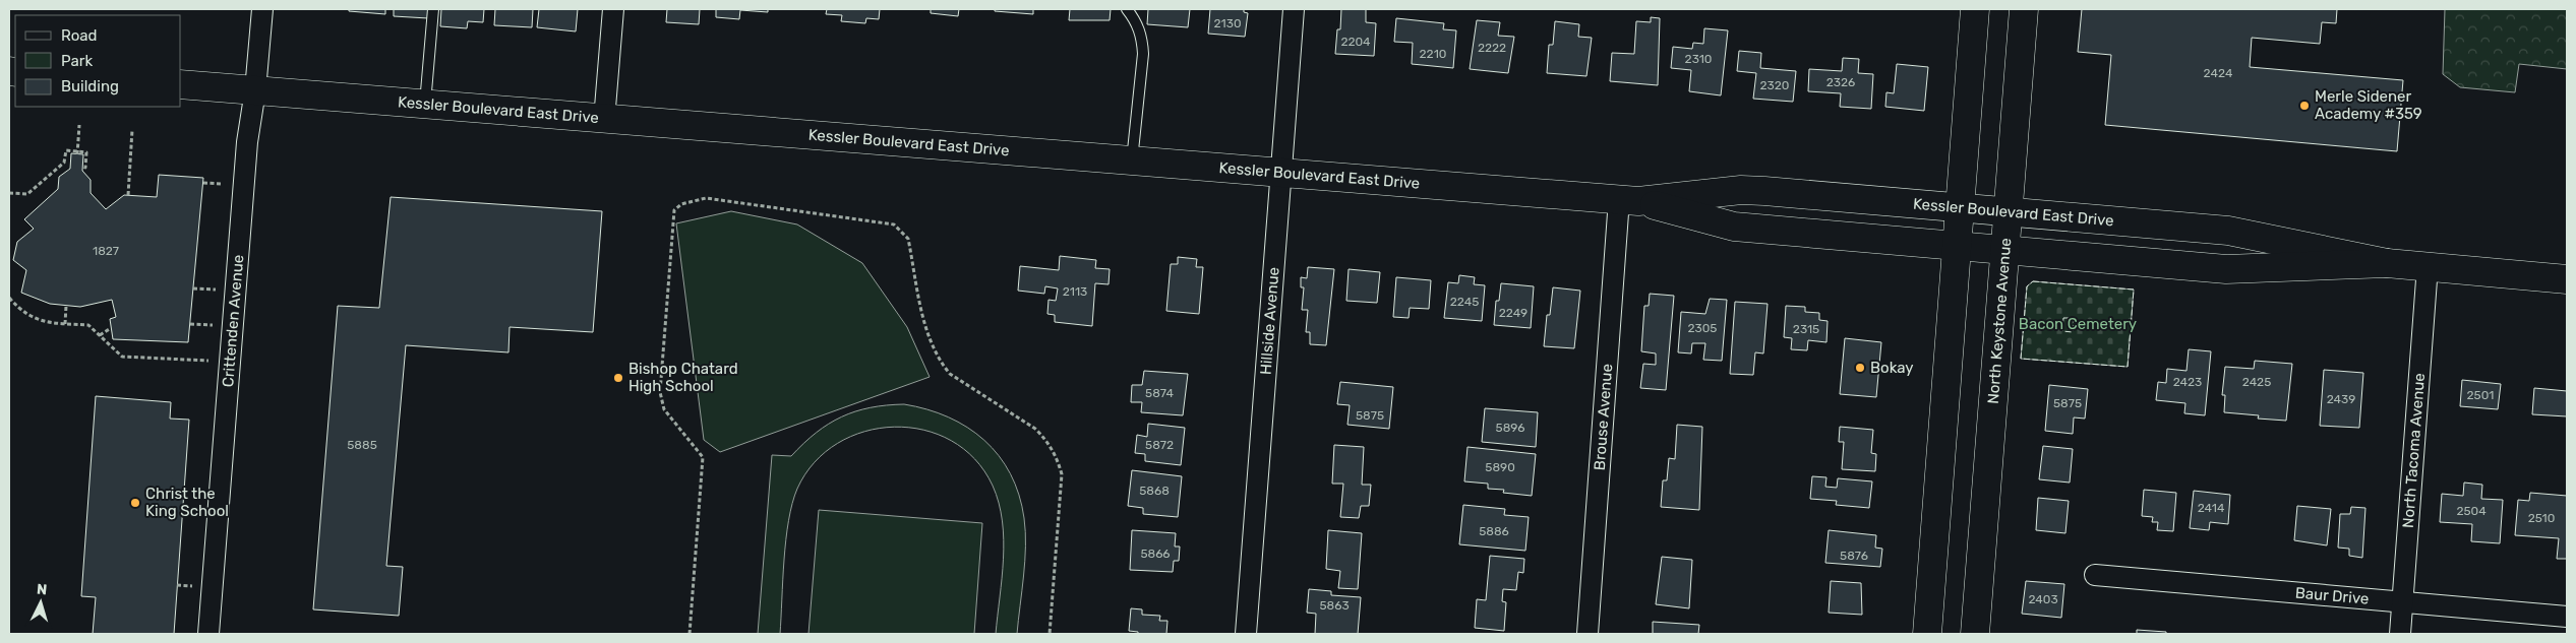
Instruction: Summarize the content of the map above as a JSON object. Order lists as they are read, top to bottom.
{
  "streets": {
    "main road": ["Kessler Boulevard East Drive", "North Keystone Avenue"],
    "street": [
      "Crittenden Avenue",
      "Hillside Avenue",
      "Brouse Avenue",
      "North Tacoma Avenue",
      "Baur Drive"
    ]
  },
  "crossings": [
    ["Kessler Boulevard East Drive", "Crittenden Avenue"],
    ["Kessler Boulevard East Drive", "North Keystone Avenue"],
    ["Kessler Boulevard East Drive", "Hillside Avenue"],
    ["Kessler Boulevard East Drive", "Brouse Avenue"],
    ["Kessler Boulevard East Drive", "North Tacoma Avenue"],
    ["North Tacoma Avenue", "Baur Drive"]
  ],
  "parks": ["Bacon Cemetery"],
  "places": [
    "Merle Sidener Academy #359",
    "Bokay",
    "Bishop Chatard High School",
    "Christ the King School"
  ],
  "house_numbers": [
    "2130",
    "2204",
    "2222",
    "2210",
    "2310",
    "2424",
    "2326",
    "2320",
    "1827",
    "2113",
    "2245",
    "2249",
    "2305",
    "2315",
    "2423",
    "2425",
    "5874",
    "2501",
    "2439",
    "5875",
    "5875",
    "5896",
    "5885",
    "5872",
    "5890",
    "5868",
    "2414",
    "2504",
    "2510",
    "5886",
    "5866",
    "5876",
    "2403",
    "5863"
  ],
  "legend": ["Road", "Park", "Building"],
  "north": "top"
}
